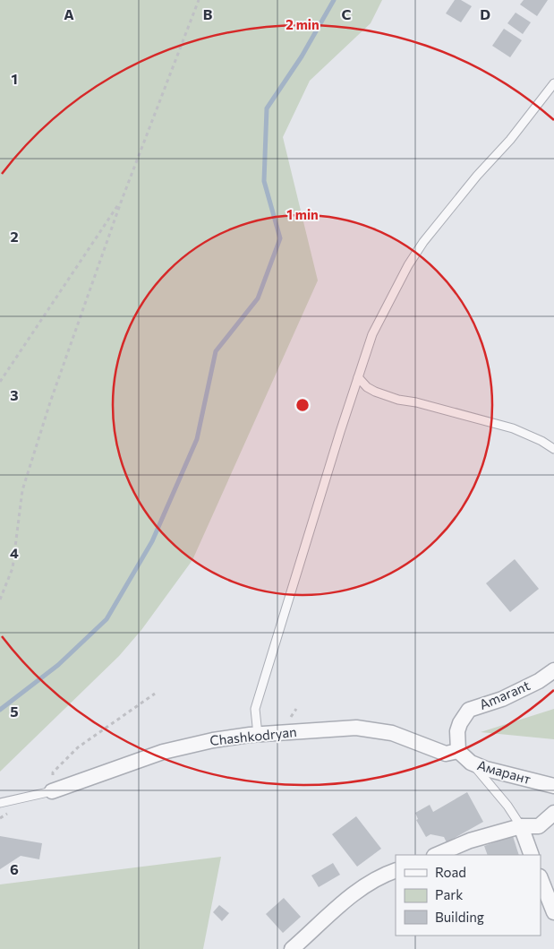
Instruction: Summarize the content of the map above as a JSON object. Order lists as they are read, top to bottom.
{
  "streets": {
    "street": ["Amarant", "Chashkodryan", "Амарант"]
  },
  "crossings": [
    ["Amarant", "Chashkodryan"],
    ["Amarant", "Амарант"],
    ["Chashkodryan", "Амарант"]
  ],
  "legend": ["Road", "Park", "Building"],
  "grid": {
    "columns": [
      "A",
      "B",
      "C",
      "D"
    ],
    "rows": [
      "1",
      "2",
      "3",
      "4",
      "5",
      "6"
    ]
  },
  "rings": ["2 min", "1 min"]
}
